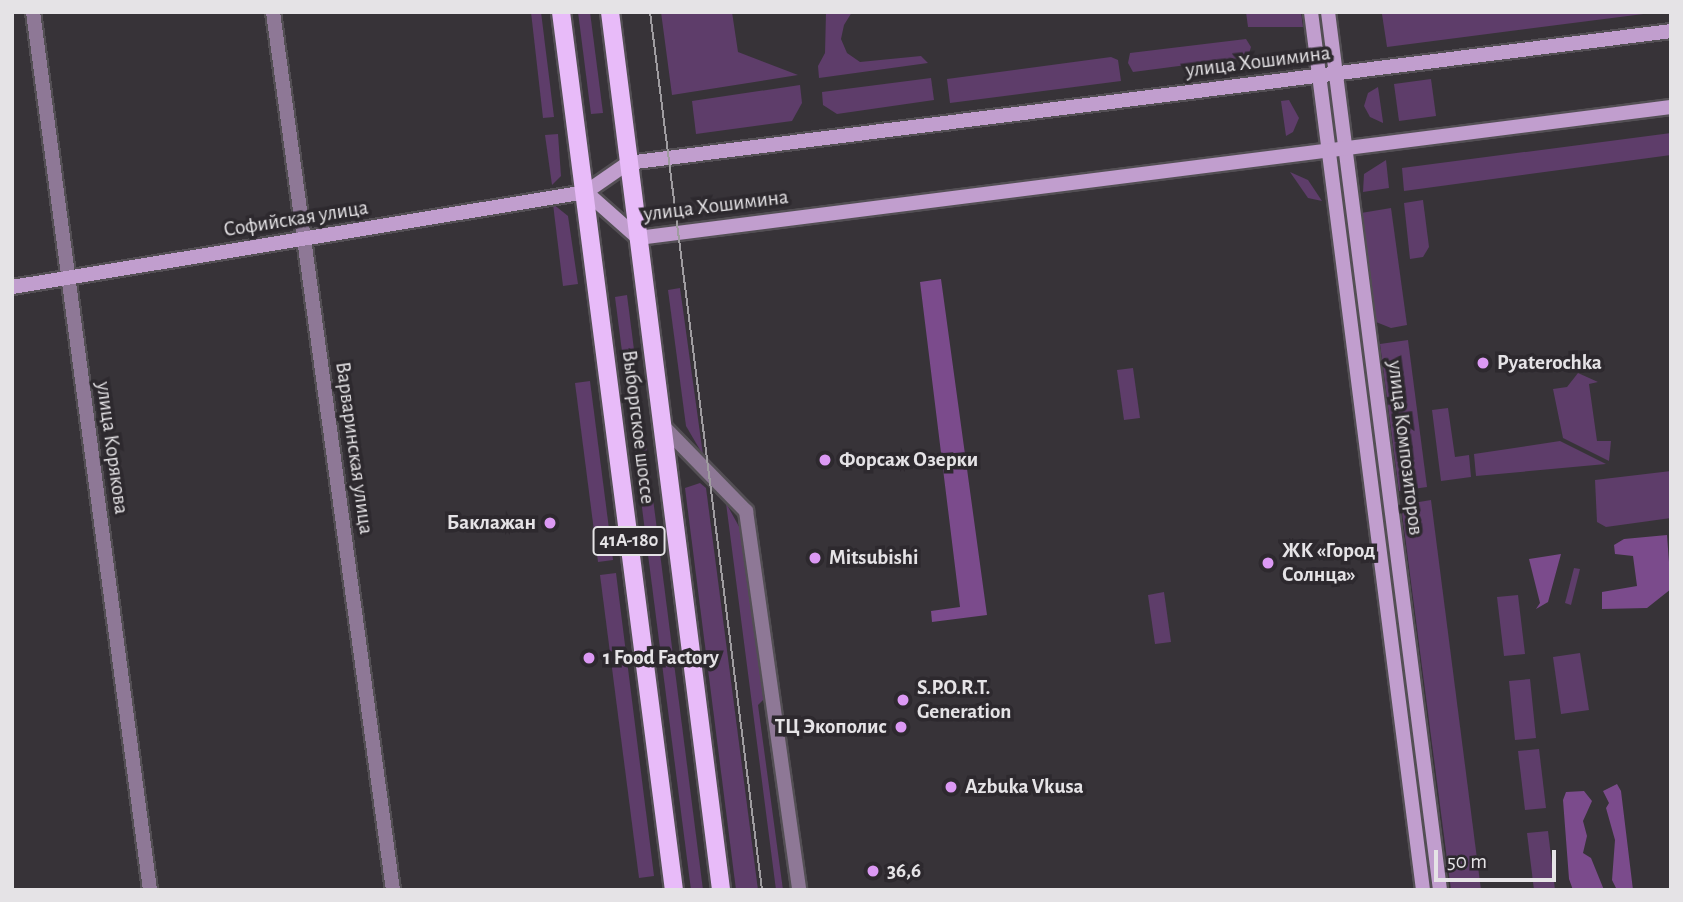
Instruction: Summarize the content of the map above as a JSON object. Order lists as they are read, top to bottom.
{
  "streets": {
    "main road": ["Выборгское шоссе", "41А-180"],
    "street": [
      "улица Хошимина",
      "Софийская улица",
      "улица Корякова",
      "Варваринская улица",
      "улица Композиторов"
    ]
  },
  "crossings": [
    ["улица Хошимина", "Софийская улица"],
    ["улица Хошимина", "Выборгское шоссе"],
    ["улица Хошимина", "улица Композиторов"],
    ["Софийская улица", "Выборгское шоссе"],
    ["Софийская улица", "улица Корякова"],
    ["Софийская улица", "Варваринская улица"]
  ],
  "places": [
    "Pyaterochka",
    "Форсаж Озерки",
    "Баклажан",
    "Mitsubishi",
    "ЖК «Город Солнца»",
    "1 Food Factory",
    "S.P.O.R.T. Generation",
    "ТЦ Экополис",
    "Azbuka Vkusa",
    "36,6"
  ],
  "scale_bar": "50 m"
}
